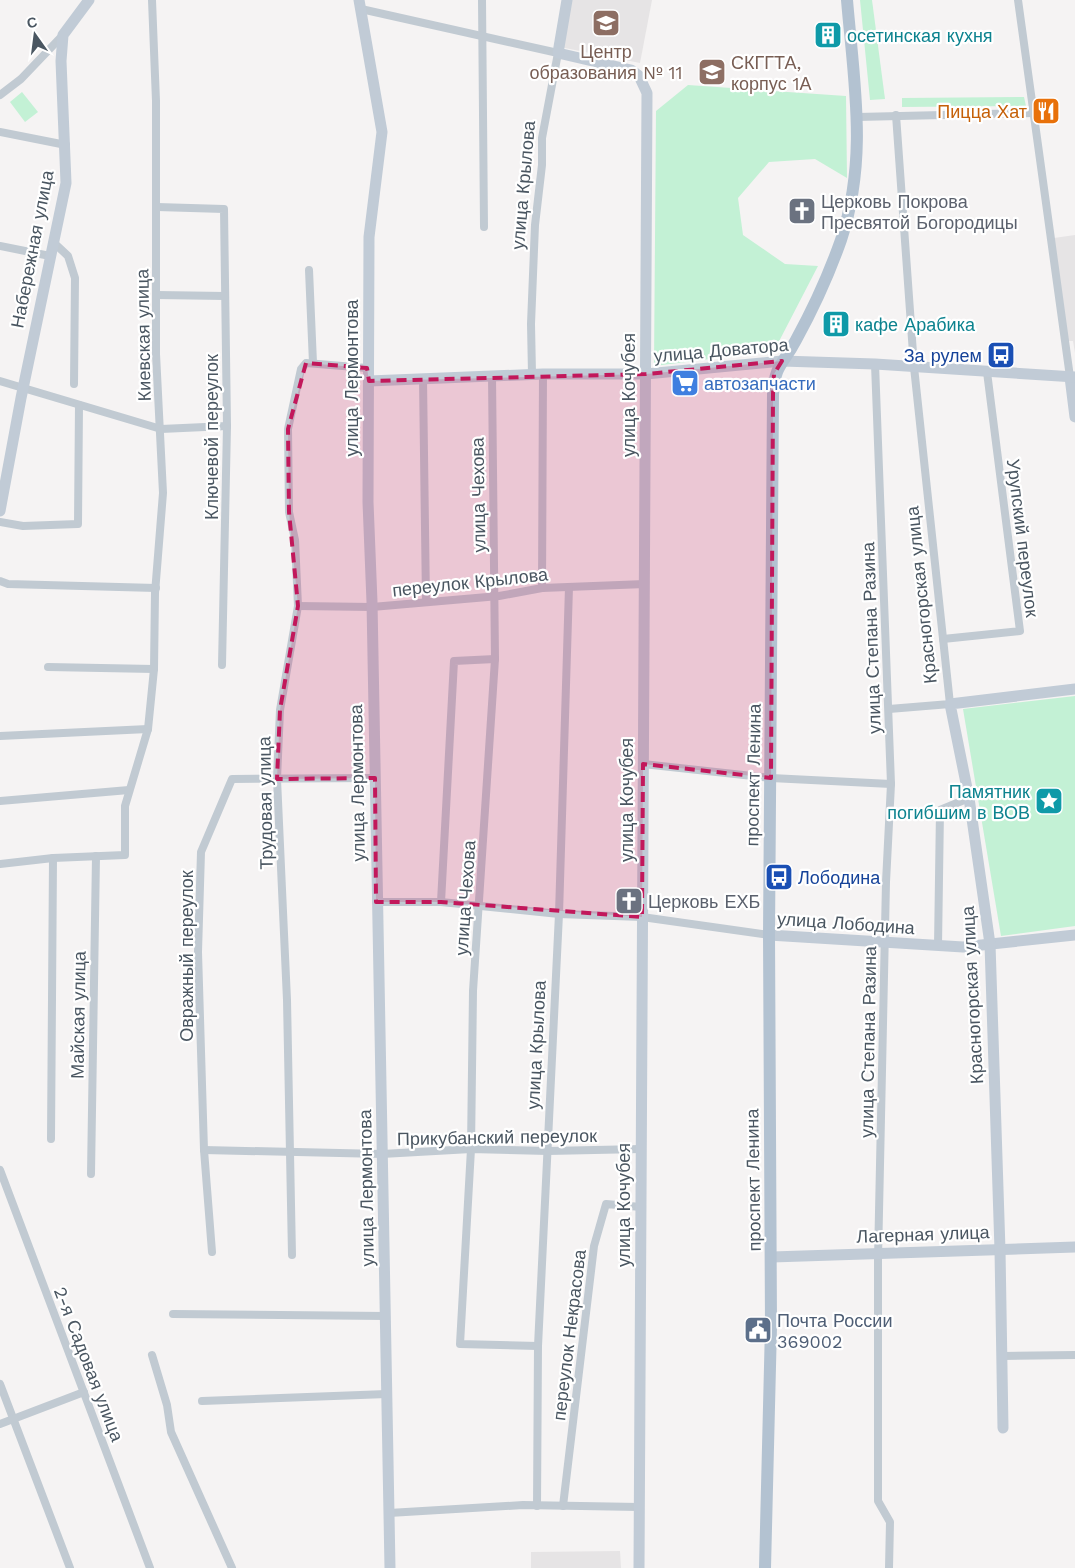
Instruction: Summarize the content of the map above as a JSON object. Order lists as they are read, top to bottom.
{
  "streets": {
    "main road": ["проспект Ленина"],
    "street": [
      "улица Крылова",
      "Набережная улица",
      "Киевская улица",
      "улица Доватора",
      "улица Лермонтова",
      "улица Кочубея",
      "Ключевой переулок",
      "улица Чехова",
      "Урупский переулок",
      "переулок Крылова",
      "Красногорская улица",
      "улица Степана Разина",
      "Трудовая улица",
      "улица Лободина",
      "Овражный переулок",
      "Майская улица",
      "Прикубанский переулок",
      "Лагерная улица",
      "переулок Некрасова",
      "2-я Садовая улица"
    ]
  },
  "crossings": [
    ["улица Крылова", "улица Доватора"],
    ["улица Крылова", "улица Кочубея"],
    ["улица Крылова", "улица Чехова"],
    ["улица Крылова", "переулок Крылова"],
    ["улица Крылова", "улица Лободина"],
    ["улица Крылова", "Прикубанский переулок"],
    ["Киевская улица", "Ключевой переулок"],
    ["Киевская улица", "Майская улица"],
    ["улица Доватора", "улица Лермонтова"],
    ["улица Доватора", "улица Кочубея"],
    ["улица Доватора", "улица Чехова"],
    ["улица Доватора", "Урупский переулок"],
    ["улица Доватора", "Красногорская улица"],
    ["улица Доватора", "улица Степана Разина"],
    ["улица Доватора", "проспект Ленина"],
    ["улица Лермонтова", "переулок Крылова"],
    ["улица Лермонтова", "улица Лободина"],
    ["улица Лермонтова", "Овражный переулок"],
    ["улица Лермонтова", "Прикубанский переулок"],
    ["улица Кочубея", "переулок Крылова"],
    ["улица Кочубея", "улица Лободина"],
    ["улица Кочубея", "Прикубанский переулок"],
    ["улица Кочубея", "переулок Некрасова"],
    ["улица Чехова", "переулок Крылова"],
    ["улица Чехова", "улица Лободина"],
    ["улица Чехова", "Прикубанский переулок"],
    ["Урупский переулок", "Красногорская улица"],
    ["переулок Крылова", "Трудовая улица"],
    ["Красногорская улица", "улица Лободина"],
    ["Красногорская улица", "Лагерная улица"],
    ["улица Степана Разина", "улица Лободина"],
    ["улица Степана Разина", "Лагерная улица"],
    ["проспект Ленина", "улица Лободина"],
    ["проспект Ленина", "Лагерная улица"],
    ["Трудовая улица", "Овражный переулок"],
    ["Трудовая улица", "Прикубанский переулок"],
    ["Овражный переулок", "Прикубанский переулок"]
  ],
  "places": {
    "school or university": ["Центр образования № 11", "СКГГТА, корпус 1А"],
    "building": ["осетинская кухня", "кафе Арабика"],
    "restaurant": ["Пицца Хат"],
    "church": ["Церковь Покрова Пресвятой Богородицы", "Церковь ЕХБ"],
    "bus stop": ["За рулем", "Лободина"],
    "supermarket": ["автозапчасти"],
    "place": ["Памятник погибшим в ВОВ"],
    "public building": ["Почта России 369002"]
  },
  "north": "top"
}
